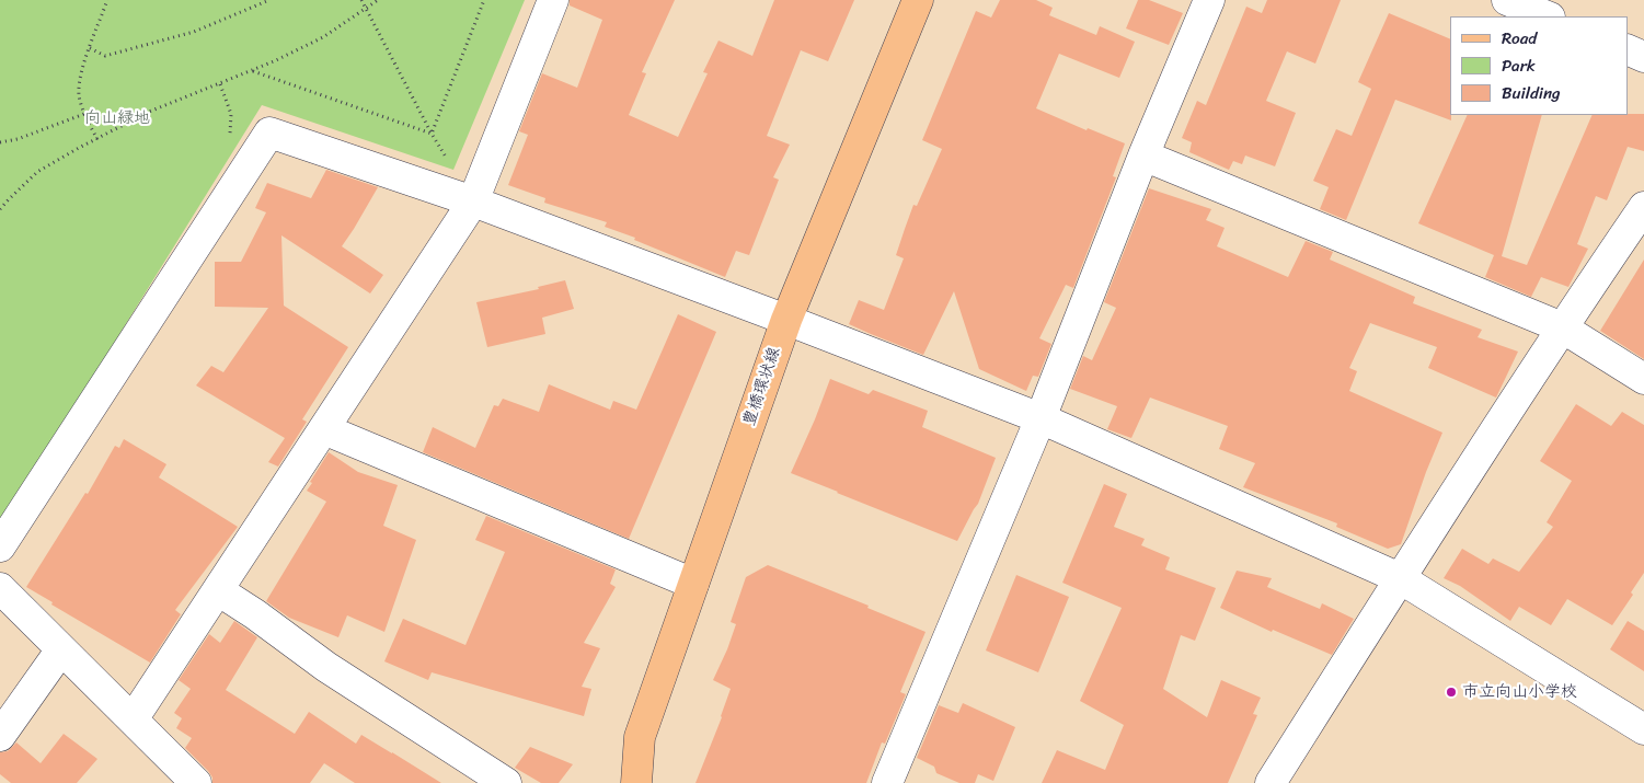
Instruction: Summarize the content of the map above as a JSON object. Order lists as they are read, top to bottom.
{
  "streets": {
    "main road": ["豊橋環状線"]
  },
  "parks": ["向山緑地"],
  "places": ["市立向山小学校"],
  "legend": ["Road", "Park", "Building"]
}
